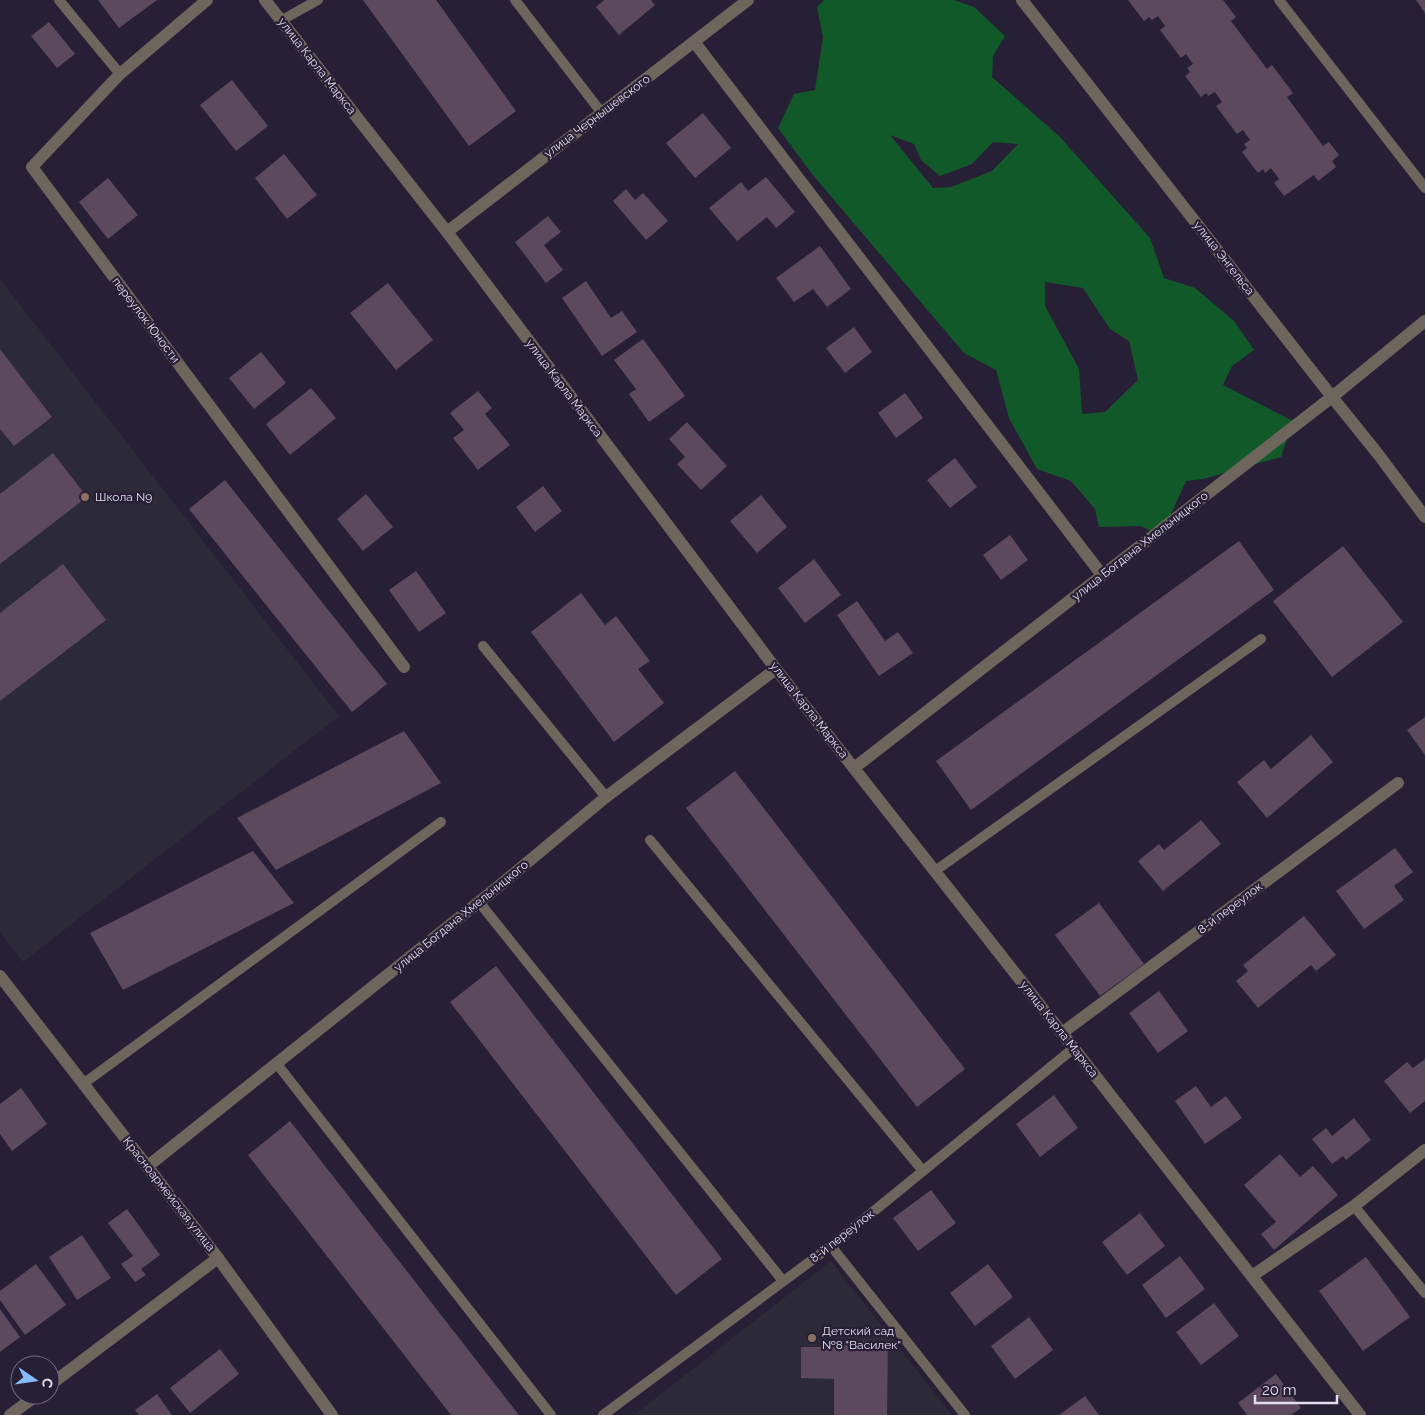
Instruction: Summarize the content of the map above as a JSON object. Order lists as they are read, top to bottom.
{
  "streets": {
    "street": [
      "улица Карла Маркса",
      "улица Чернышевского",
      "улица Энгельса",
      "переулок Юности",
      "улица Богдана Хмельницкого",
      "8-й переулок",
      "Красноармейская улица"
    ]
  },
  "crossings": [
    ["улица Карла Маркса", "улица Чернышевского"],
    ["улица Карла Маркса", "улица Богдана Хмельницкого"],
    ["улица Карла Маркса", "8-й переулок"],
    ["улица Энгельса", "улица Богдана Хмельницкого"],
    ["улица Богдана Хмельницкого", "Красноармейская улица"]
  ],
  "places": ["Школа N9", "Детский сад №8 \"Василек\""],
  "scale_bar": "20 m",
  "north": "right"
}
